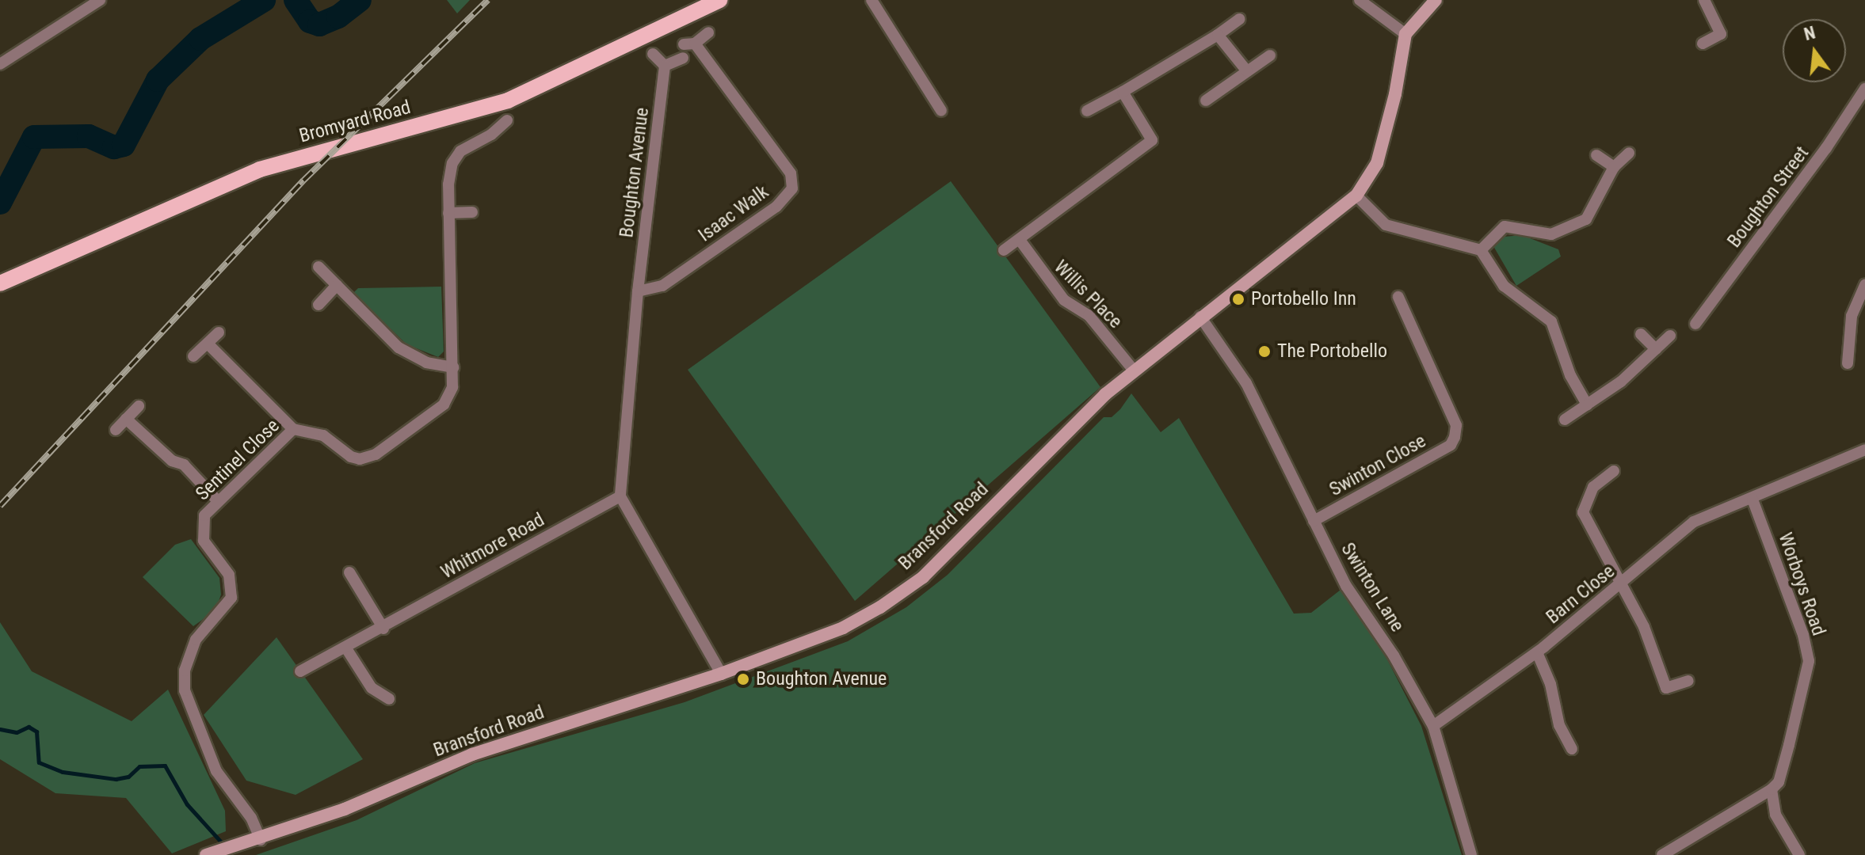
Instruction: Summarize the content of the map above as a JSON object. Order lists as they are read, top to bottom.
{
  "streets": {
    "main road": ["Bromyard Road", "Bransford Road"],
    "street": [
      "Boughton Avenue",
      "Boughton Street",
      "Isaac Walk",
      "Willis Place",
      "Sentinel Close",
      "Swinton Close",
      "Whitmore Road",
      "Worboys Road",
      "Swinton Lane",
      "Barn Close"
    ]
  },
  "crossings": [
    ["Bromyard Road", "Sentinel Close"],
    ["Boughton Avenue", "Isaac Walk"],
    ["Boughton Avenue", "Whitmore Road"],
    ["Willis Place", "Bransford Road"],
    ["Sentinel Close", "Bransford Road"],
    ["Swinton Close", "Swinton Lane"],
    ["Bransford Road", "Swinton Lane"],
    ["Worboys Road", "Barn Close"],
    ["Swinton Lane", "Barn Close"]
  ],
  "places": ["Portobello Inn", "The Portobello", "Boughton Avenue"],
  "north": "top"
}
